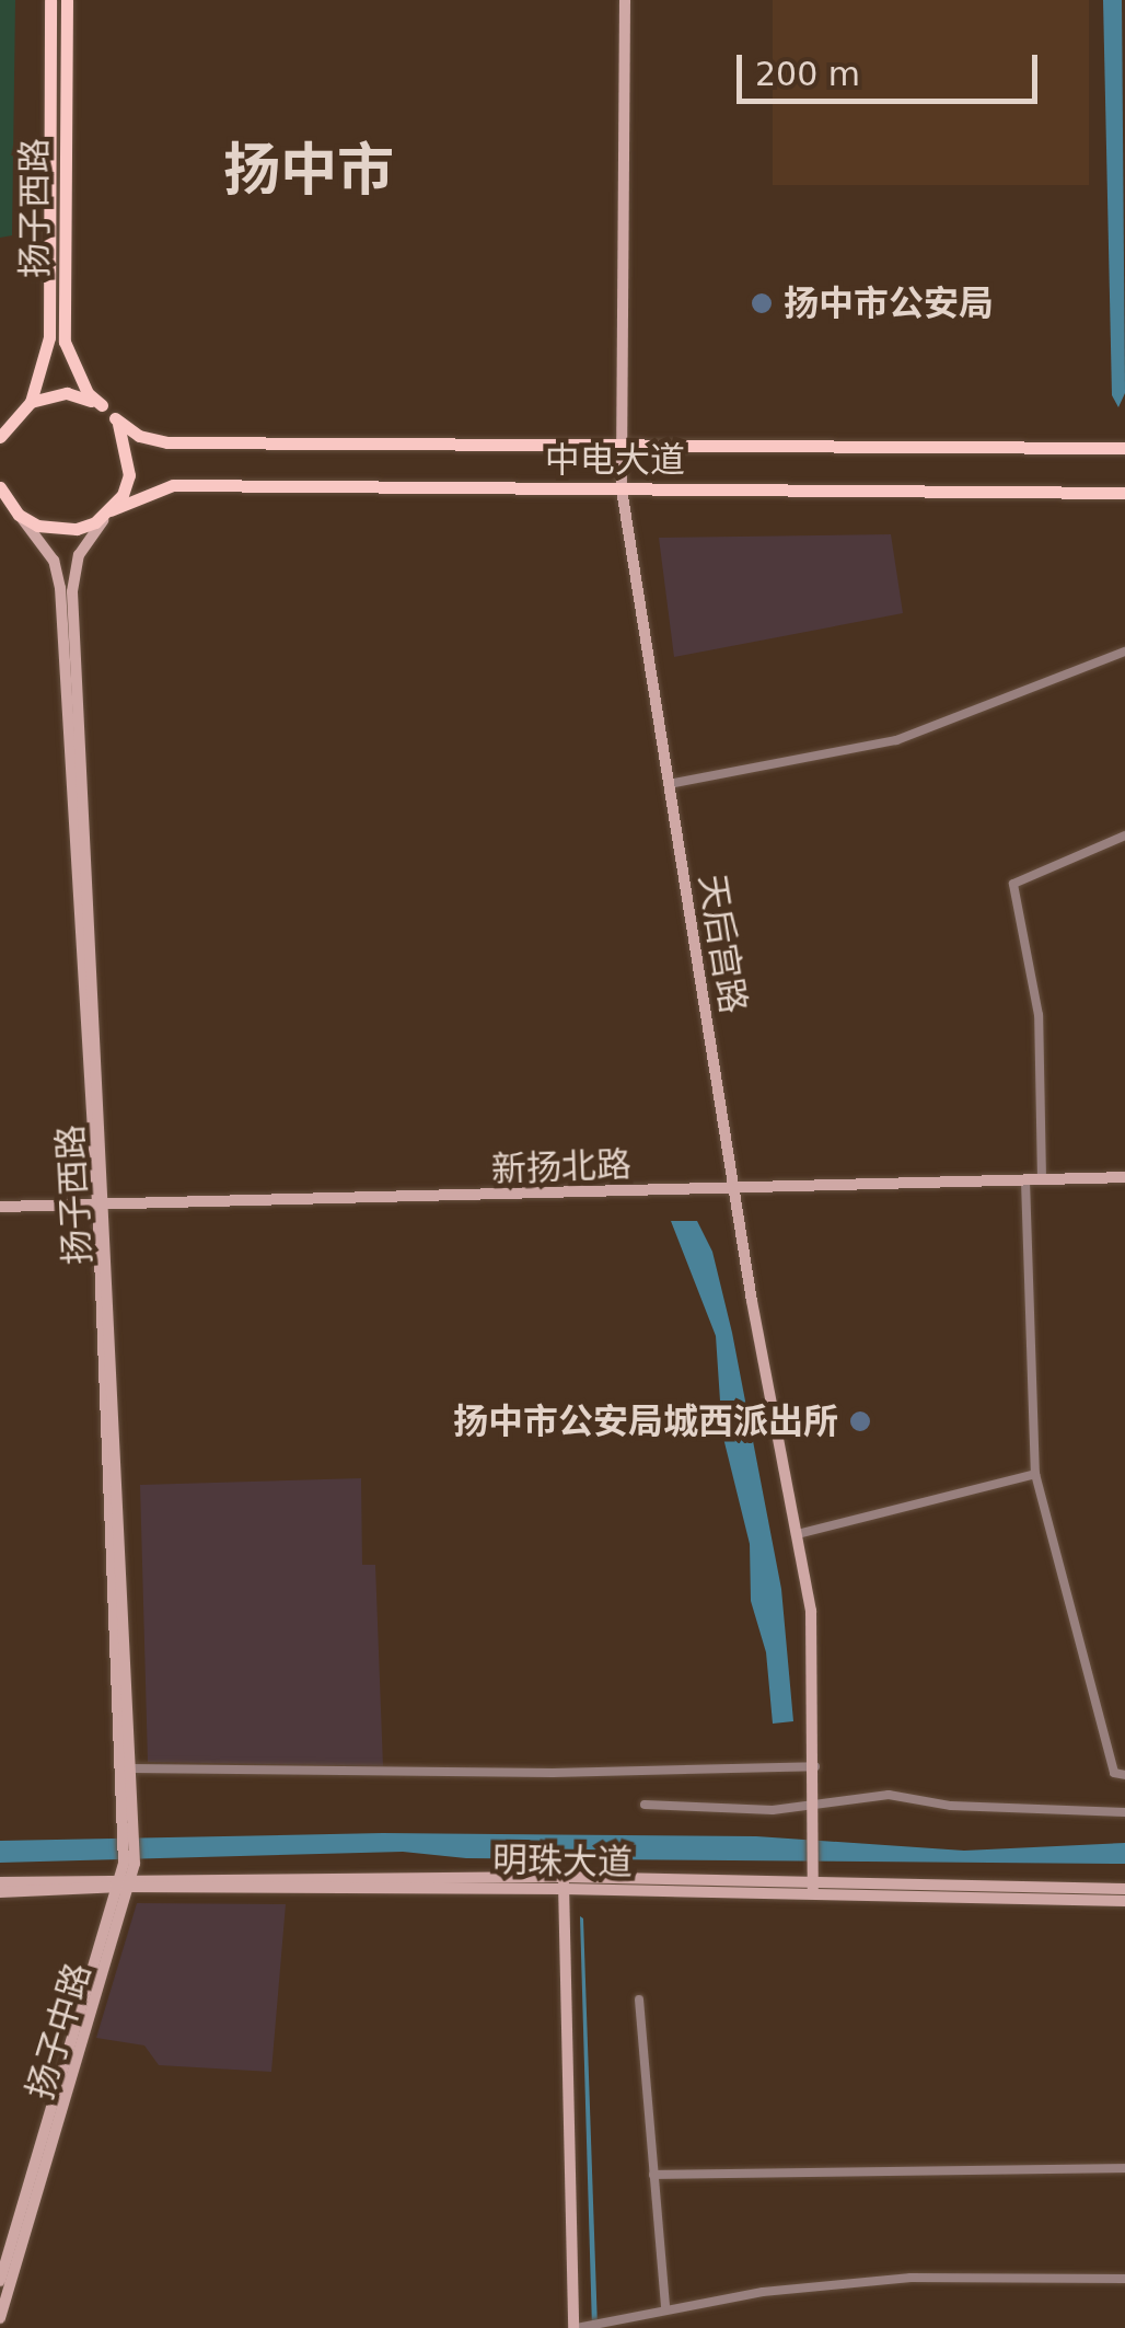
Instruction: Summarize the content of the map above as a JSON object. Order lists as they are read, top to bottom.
{
  "streets": {
    "main road": [
      "扬子西路",
      "中电大道",
      "天后宫路",
      "新扬北路",
      "明珠大道",
      "扬子中路"
    ]
  },
  "crossings": [
    ["扬子西路", "中电大道"],
    ["扬子西路", "新扬北路"],
    ["扬子西路", "明珠大道"],
    ["扬子西路", "扬子中路"],
    ["中电大道", "天后宫路"],
    ["天后宫路", "新扬北路"],
    ["天后宫路", "明珠大道"],
    ["明珠大道", "扬子中路"]
  ],
  "districts": ["扬中市"],
  "places": ["扬中市公安局", "扬中市公安局城西派出所"],
  "scale_bar": "200 m"
}
